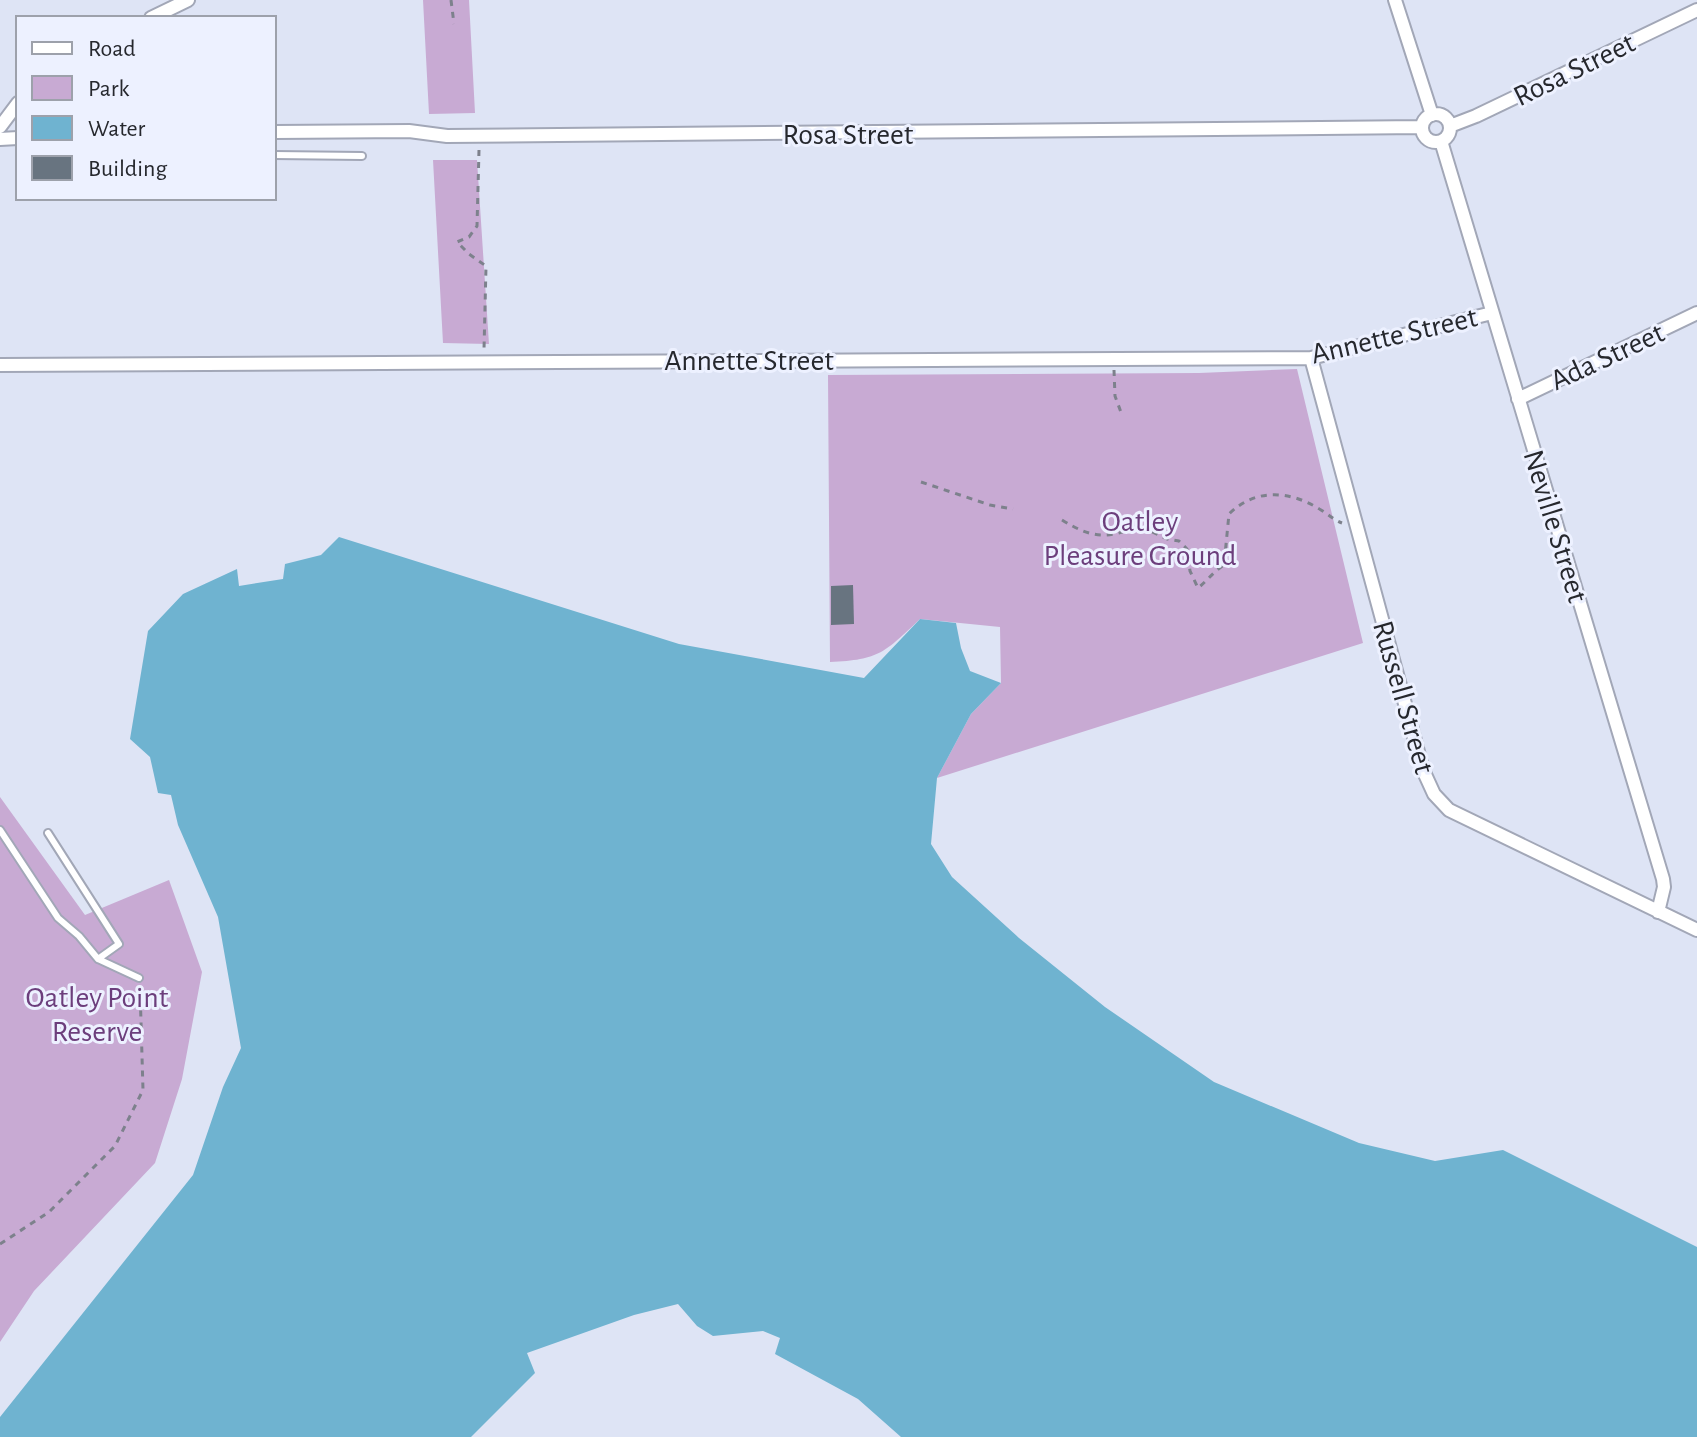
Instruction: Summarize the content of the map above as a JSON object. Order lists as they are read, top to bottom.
{
  "streets": {
    "street": [
      "Rosa Street",
      "Annette Street",
      "Ada Street",
      "Neville Street",
      "Russell Street"
    ]
  },
  "crossings": [
    ["Rosa Street", "Neville Street"],
    ["Annette Street", "Neville Street"],
    ["Annette Street", "Russell Street"],
    ["Ada Street", "Neville Street"],
    ["Neville Street", "Russell Street"]
  ],
  "parks": ["Oatley Pleasure Ground", "Oatley Point Reserve"],
  "legend": [
    "Road",
    "Park",
    "Water",
    "Building"
  ]
}
